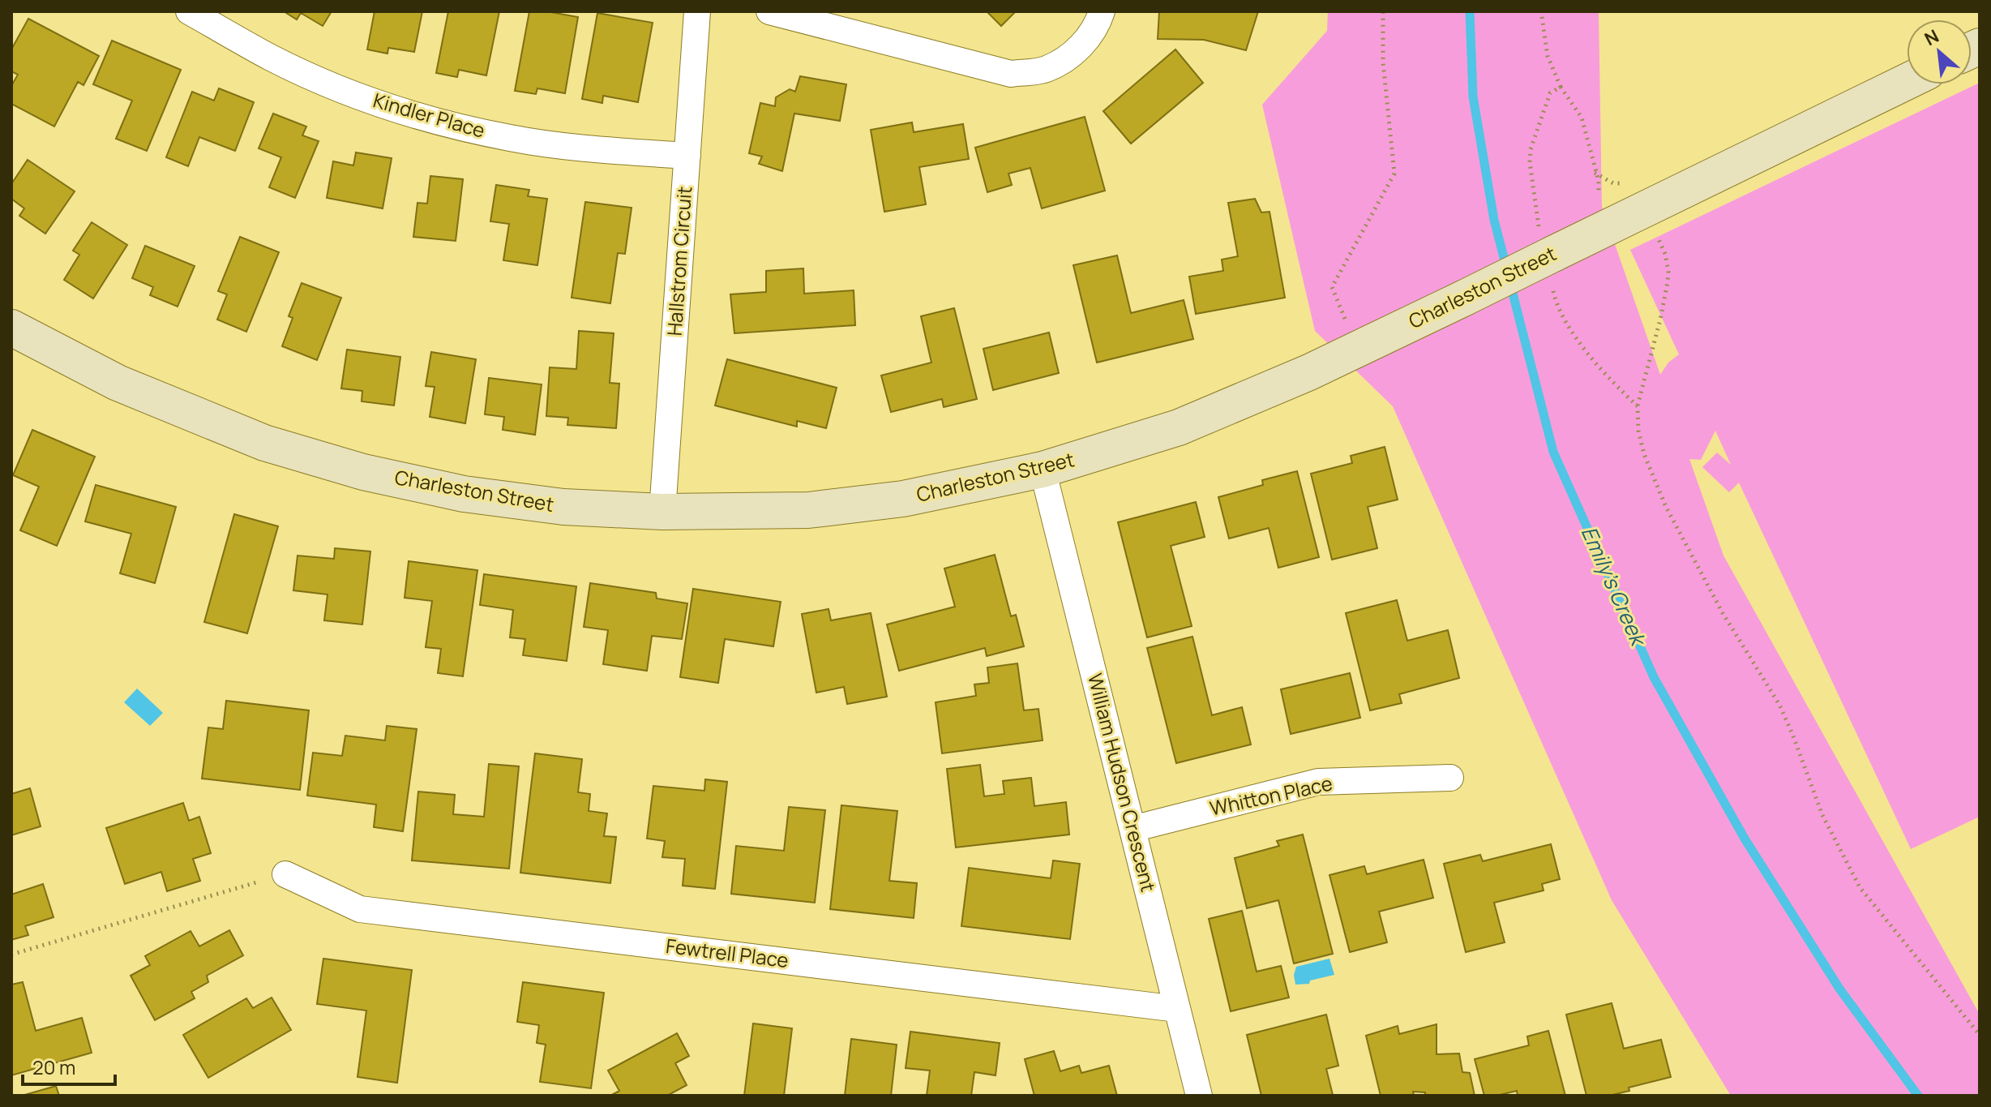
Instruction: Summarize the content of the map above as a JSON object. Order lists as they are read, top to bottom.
{
  "streets": {
    "street": [
      "Kindler Place",
      "Hallstrom Circuit",
      "Charleston Street",
      "William Hudson Crescent",
      "Whitton Place",
      "Fewtrell Place"
    ]
  },
  "crossings": [
    ["Kindler Place", "Hallstrom Circuit"],
    ["Hallstrom Circuit", "Charleston Street"],
    ["Charleston Street", "William Hudson Crescent"],
    ["William Hudson Crescent", "Whitton Place"],
    ["William Hudson Crescent", "Fewtrell Place"]
  ],
  "water": ["Emily's Creek"],
  "scale_bar": "20 m",
  "north": "top left"
}
